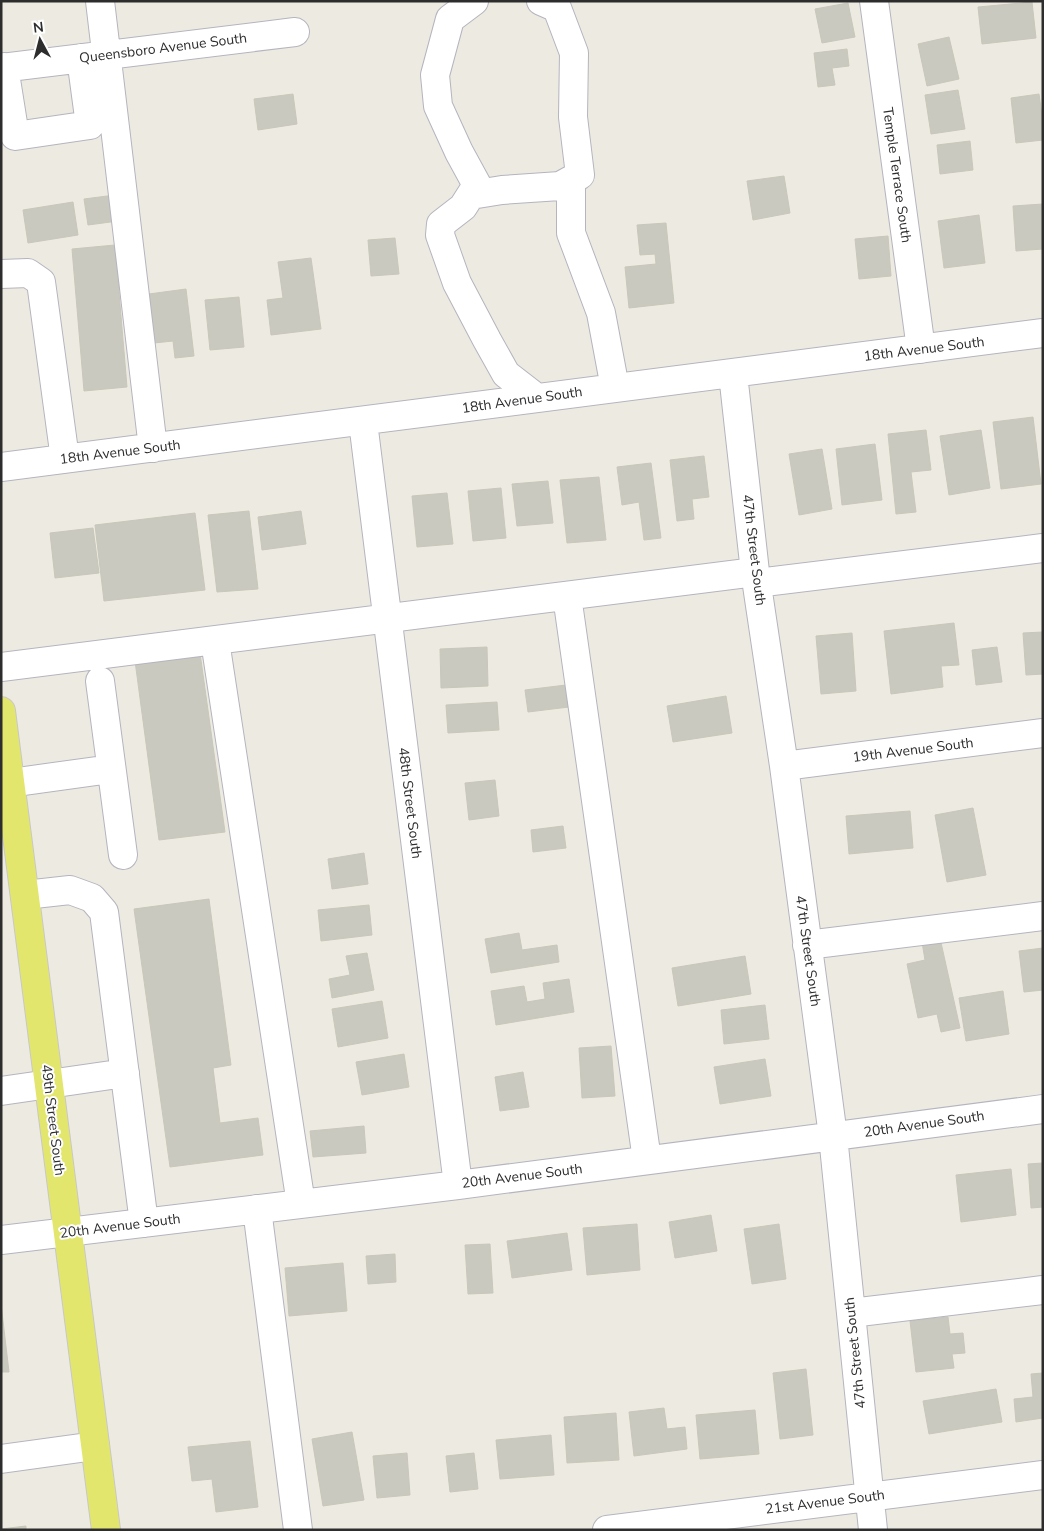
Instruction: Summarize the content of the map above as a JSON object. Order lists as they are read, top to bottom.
{
  "streets": {
    "main road": ["49th Street South"],
    "street": [
      "Queensboro Avenue South",
      "Temple Terrace South",
      "18th Avenue South",
      "47th Street South",
      "19th Avenue South",
      "48th Street South",
      "20th Avenue South",
      "21st Avenue South"
    ]
  },
  "crossings": [
    ["Temple Terrace South", "18th Avenue South"],
    ["18th Avenue South", "47th Street South"],
    ["18th Avenue South", "48th Street South"],
    ["47th Street South", "19th Avenue South"],
    ["47th Street South", "20th Avenue South"],
    ["47th Street South", "21st Avenue South"],
    ["48th Street South", "20th Avenue South"],
    ["49th Street South", "20th Avenue South"]
  ],
  "north": "top"
}
